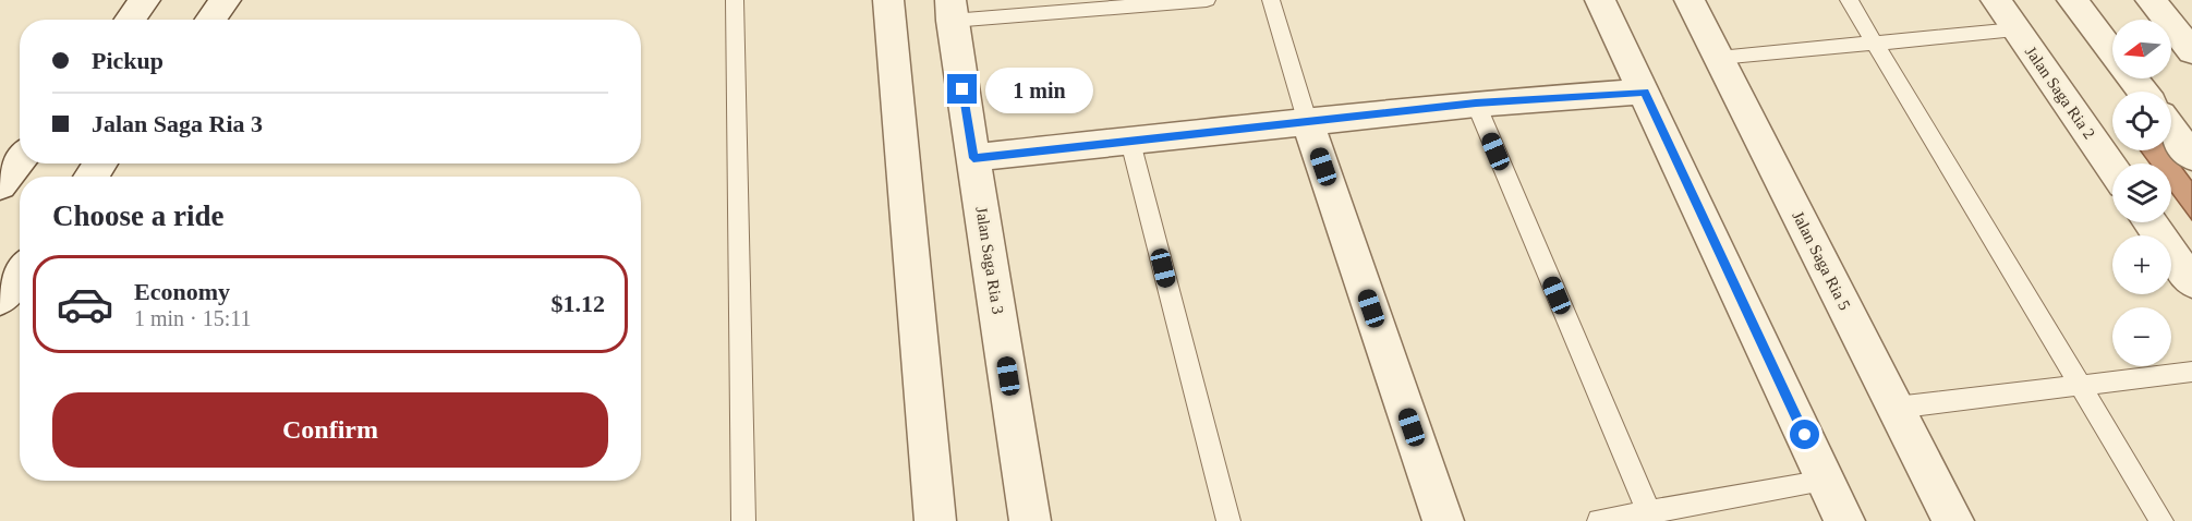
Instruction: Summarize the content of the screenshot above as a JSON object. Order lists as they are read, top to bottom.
{
  "streets": {
    "street": ["Jalan Saga Ria 2", "Jalan Saga Ria 3", "Jalan Saga Ria 5"]
  },
  "north": "left",
  "page": {
    "map_buttons": ["+", "−"],
    "banner": ["Pickup", "Jalan Saga Ria 3"],
    "bubble": "1 min",
    "heading": "Choose a ride",
    "list": [
      {
        "name": "Economy",
        "note": "1 min · 15:11",
        "value": "$1.12"
      }
    ],
    "buttons": "Confirm"
  }
}
